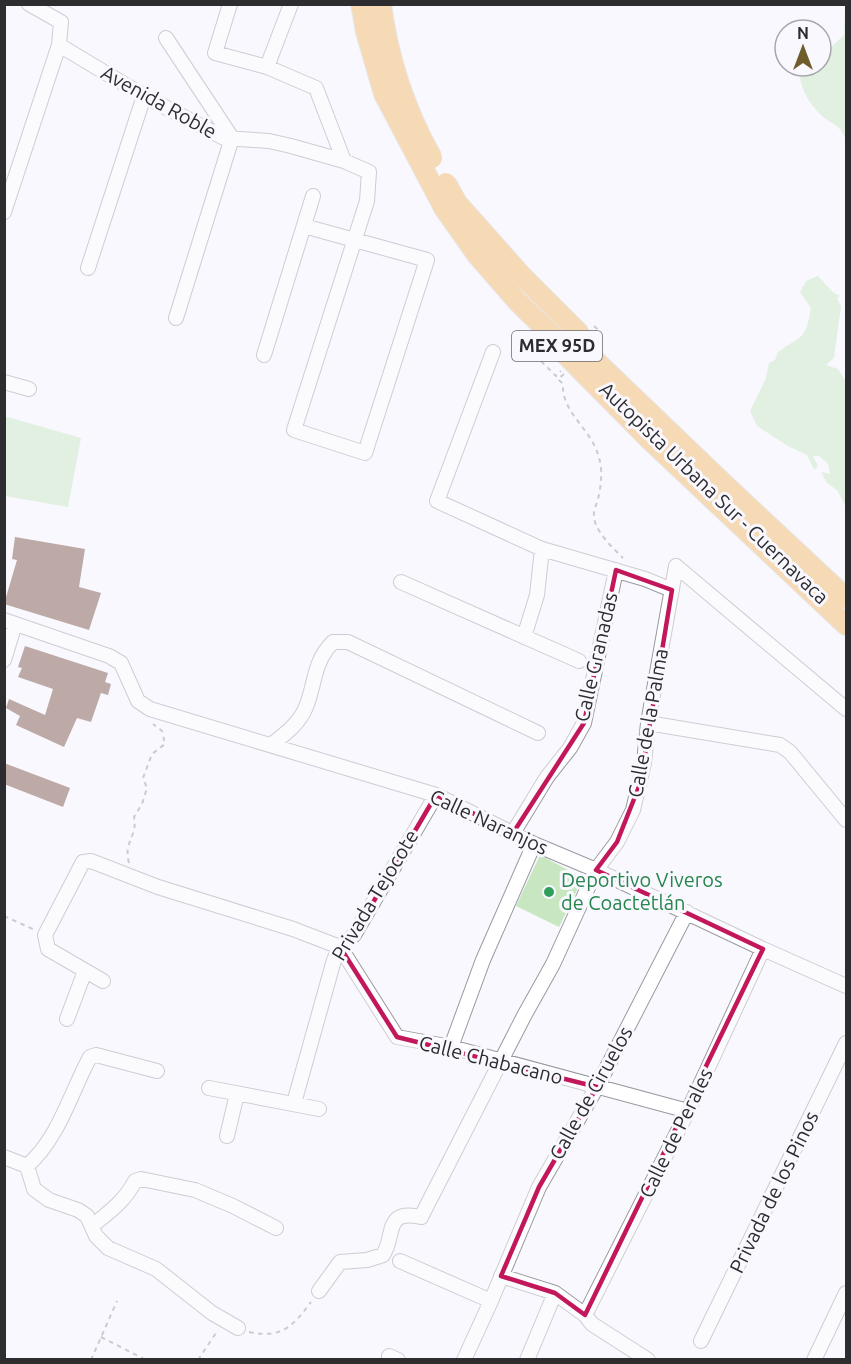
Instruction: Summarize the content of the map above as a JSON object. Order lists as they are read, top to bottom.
{
  "streets": {
    "highway": ["MEX 95D", "Autopista Urbana Sur - Cuernavaca"],
    "street": [
      "Avenida Roble",
      "Calle Granadas",
      "Calle de la Palma",
      "Calle Naranjos",
      "Privada Tejocote",
      "Calle Chabacano",
      "Calle de Ciruelos",
      "Calle de Perales",
      "Privada de los Pinos"
    ]
  },
  "crossings": [
    ["MEX 95D", "Autopista Urbana Sur - Cuernavaca"],
    ["Calle Granadas", "Calle Naranjos"],
    ["Calle de la Palma", "Calle Naranjos"],
    ["Calle Naranjos", "Privada Tejocote"],
    ["Calle Naranjos", "Calle de Ciruelos"],
    ["Calle Naranjos", "Calle de Perales"],
    ["Privada Tejocote", "Calle Chabacano"],
    ["Calle Chabacano", "Calle de Ciruelos"],
    ["Calle Chabacano", "Calle de Perales"]
  ],
  "places": ["Deportivo Viveros de Coactetlán"],
  "north": "top"
}
